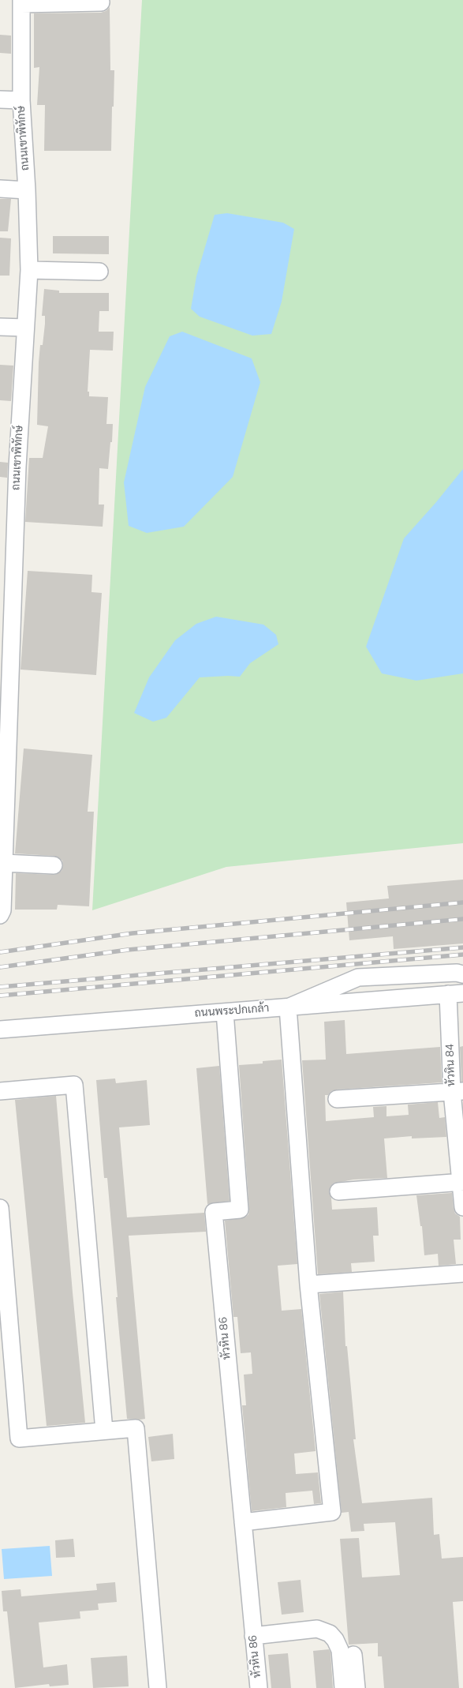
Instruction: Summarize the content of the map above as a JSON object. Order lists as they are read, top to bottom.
{
  "streets": {
    "street": [
      "ถนนเขาพิทักษ์",
      "ถนนพระปกเกล้า",
      "หัวหิน 84",
      "หัวหิน 86"
    ]
  },
  "crossings": [
    ["ถนนพระปกเกล้า", "หัวหิน 84"],
    ["ถนนพระปกเกล้า", "หัวหิน 86"]
  ]
}
